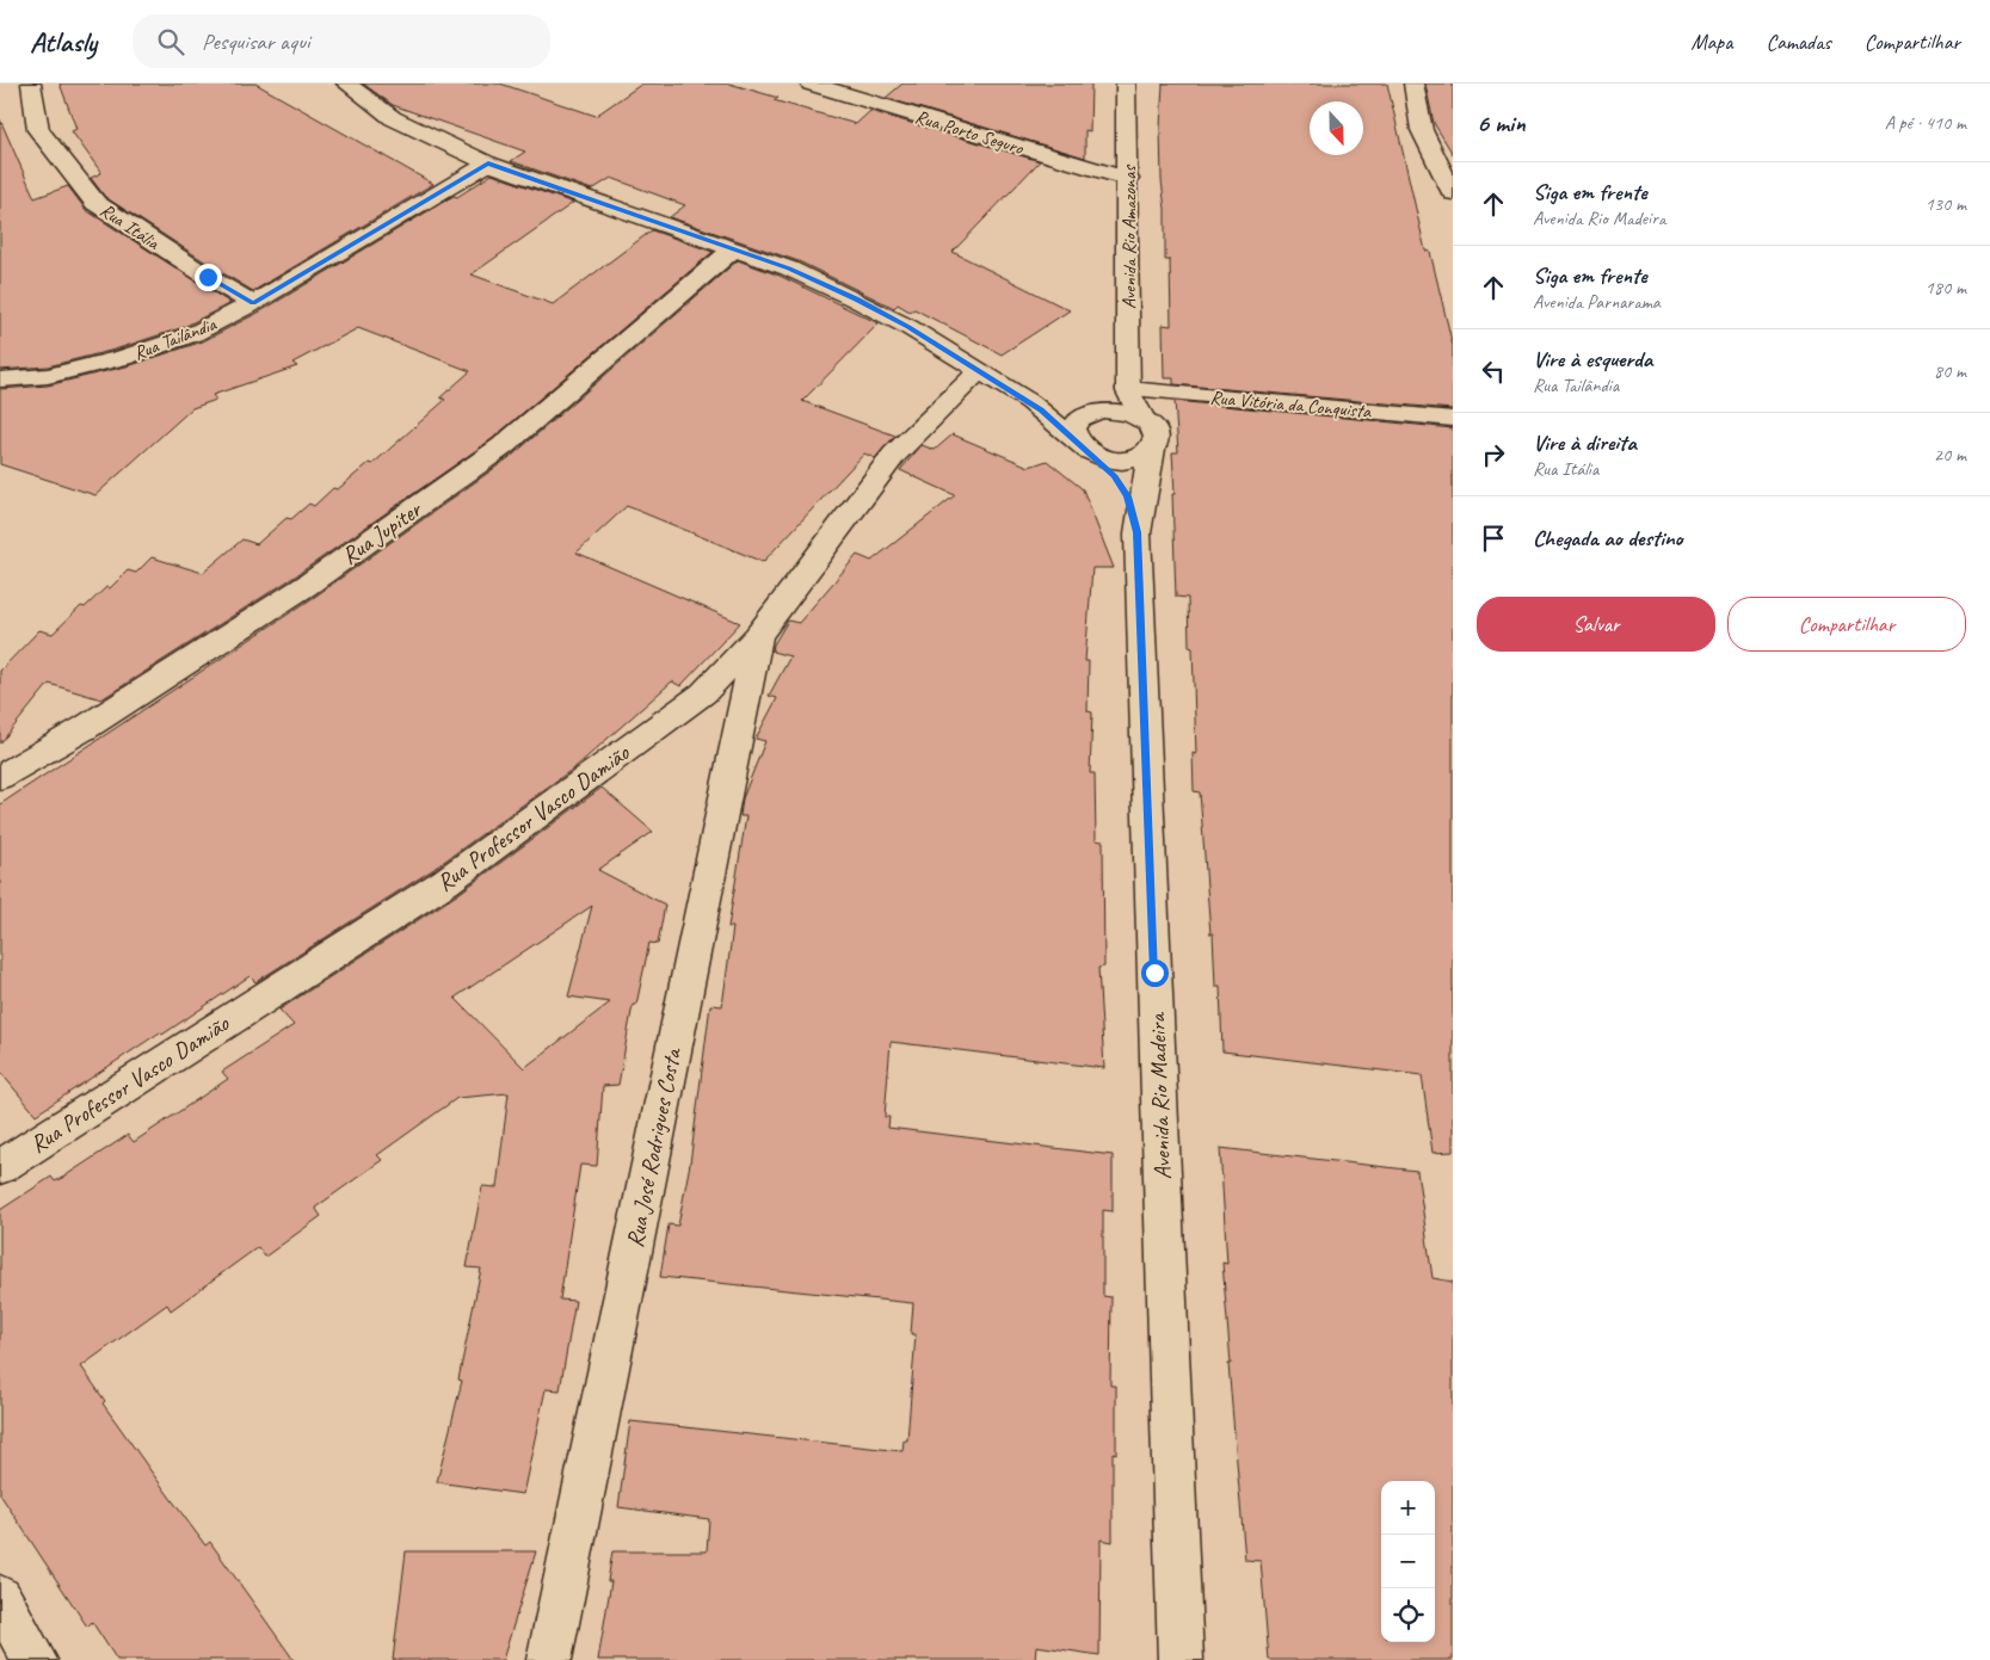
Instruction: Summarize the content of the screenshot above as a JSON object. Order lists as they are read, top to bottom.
{
  "streets": {
    "street": [
      "Rua Porto Seguro",
      "Rua Itália",
      "Avenida Rio Amazonas",
      "Rua Tailândia",
      "Rua Vitória da Conquista",
      "Rua Jupiter",
      "Rua Professor Vasco Damião",
      "Avenida Rio Madeira",
      "Rua José Rodrigues Costa"
    ]
  },
  "crossings": [
    ["Rua Porto Seguro", "Avenida Rio Amazonas"],
    ["Rua Itália", "Rua Tailândia"],
    ["Avenida Rio Amazonas", "Rua Vitória da Conquista"],
    ["Avenida Rio Amazonas", "Avenida Rio Madeira"],
    ["Rua Professor Vasco Damião", "Avenida Rio Madeira"],
    ["Rua Professor Vasco Damião", "Rua José Rodrigues Costa"]
  ],
  "north": "bottom",
  "page": {
    "header": "Atlasly",
    "search": "Pesquisar aqui",
    "nav": ["Mapa", "Camadas", "Compartilhar"],
    "heading": ["6 min", "A pé · 410 m"],
    "list": [
      ["Siga em frente", "Avenida Rio Madeira", "130 m"],
      ["Siga em frente", "Avenida Parnarama", "180 m"],
      ["Vire à esquerda", "Rua Tailândia", "80 m"],
      ["Vire à direita", "Rua Itália", "20 m"],
      "Chegada ao destino"
    ],
    "buttons": ["Salvar", "Compartilhar"],
    "map_buttons": ["+", "−"]
  }
}
